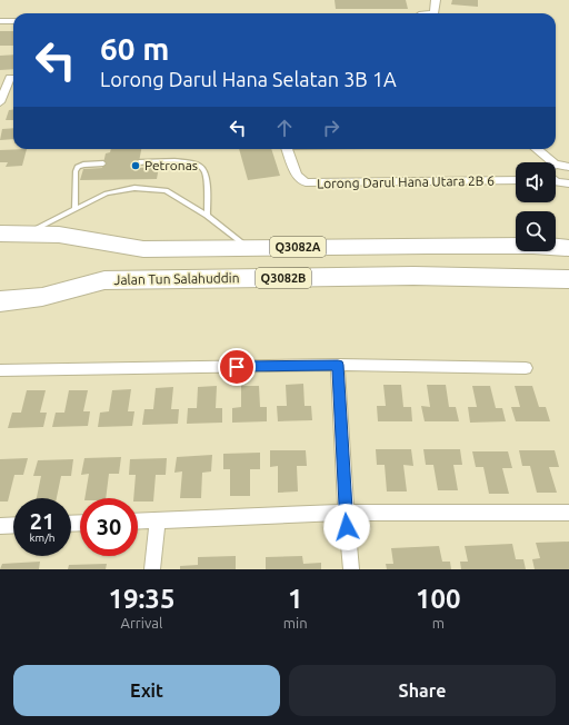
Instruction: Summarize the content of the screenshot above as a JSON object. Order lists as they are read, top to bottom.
{
  "streets": {
    "highway": ["Q3082A", "Q3082B", "Jalan Tun Salahuddin"],
    "street": ["Lorong Darul Hana Utara 2B 6"]
  },
  "places": ["Petronas"],
  "page": {
    "turn": ["60 m", "Lorong Darul Hana Selatan 3B 1A"],
    "speed": "21 km/h",
    "limit": "30",
    "eta": [
      "19:35",
      "Arrival",
      "1",
      "min",
      "100",
      "m"
    ],
    "buttons": ["Exit", "Share"]
  }
}
